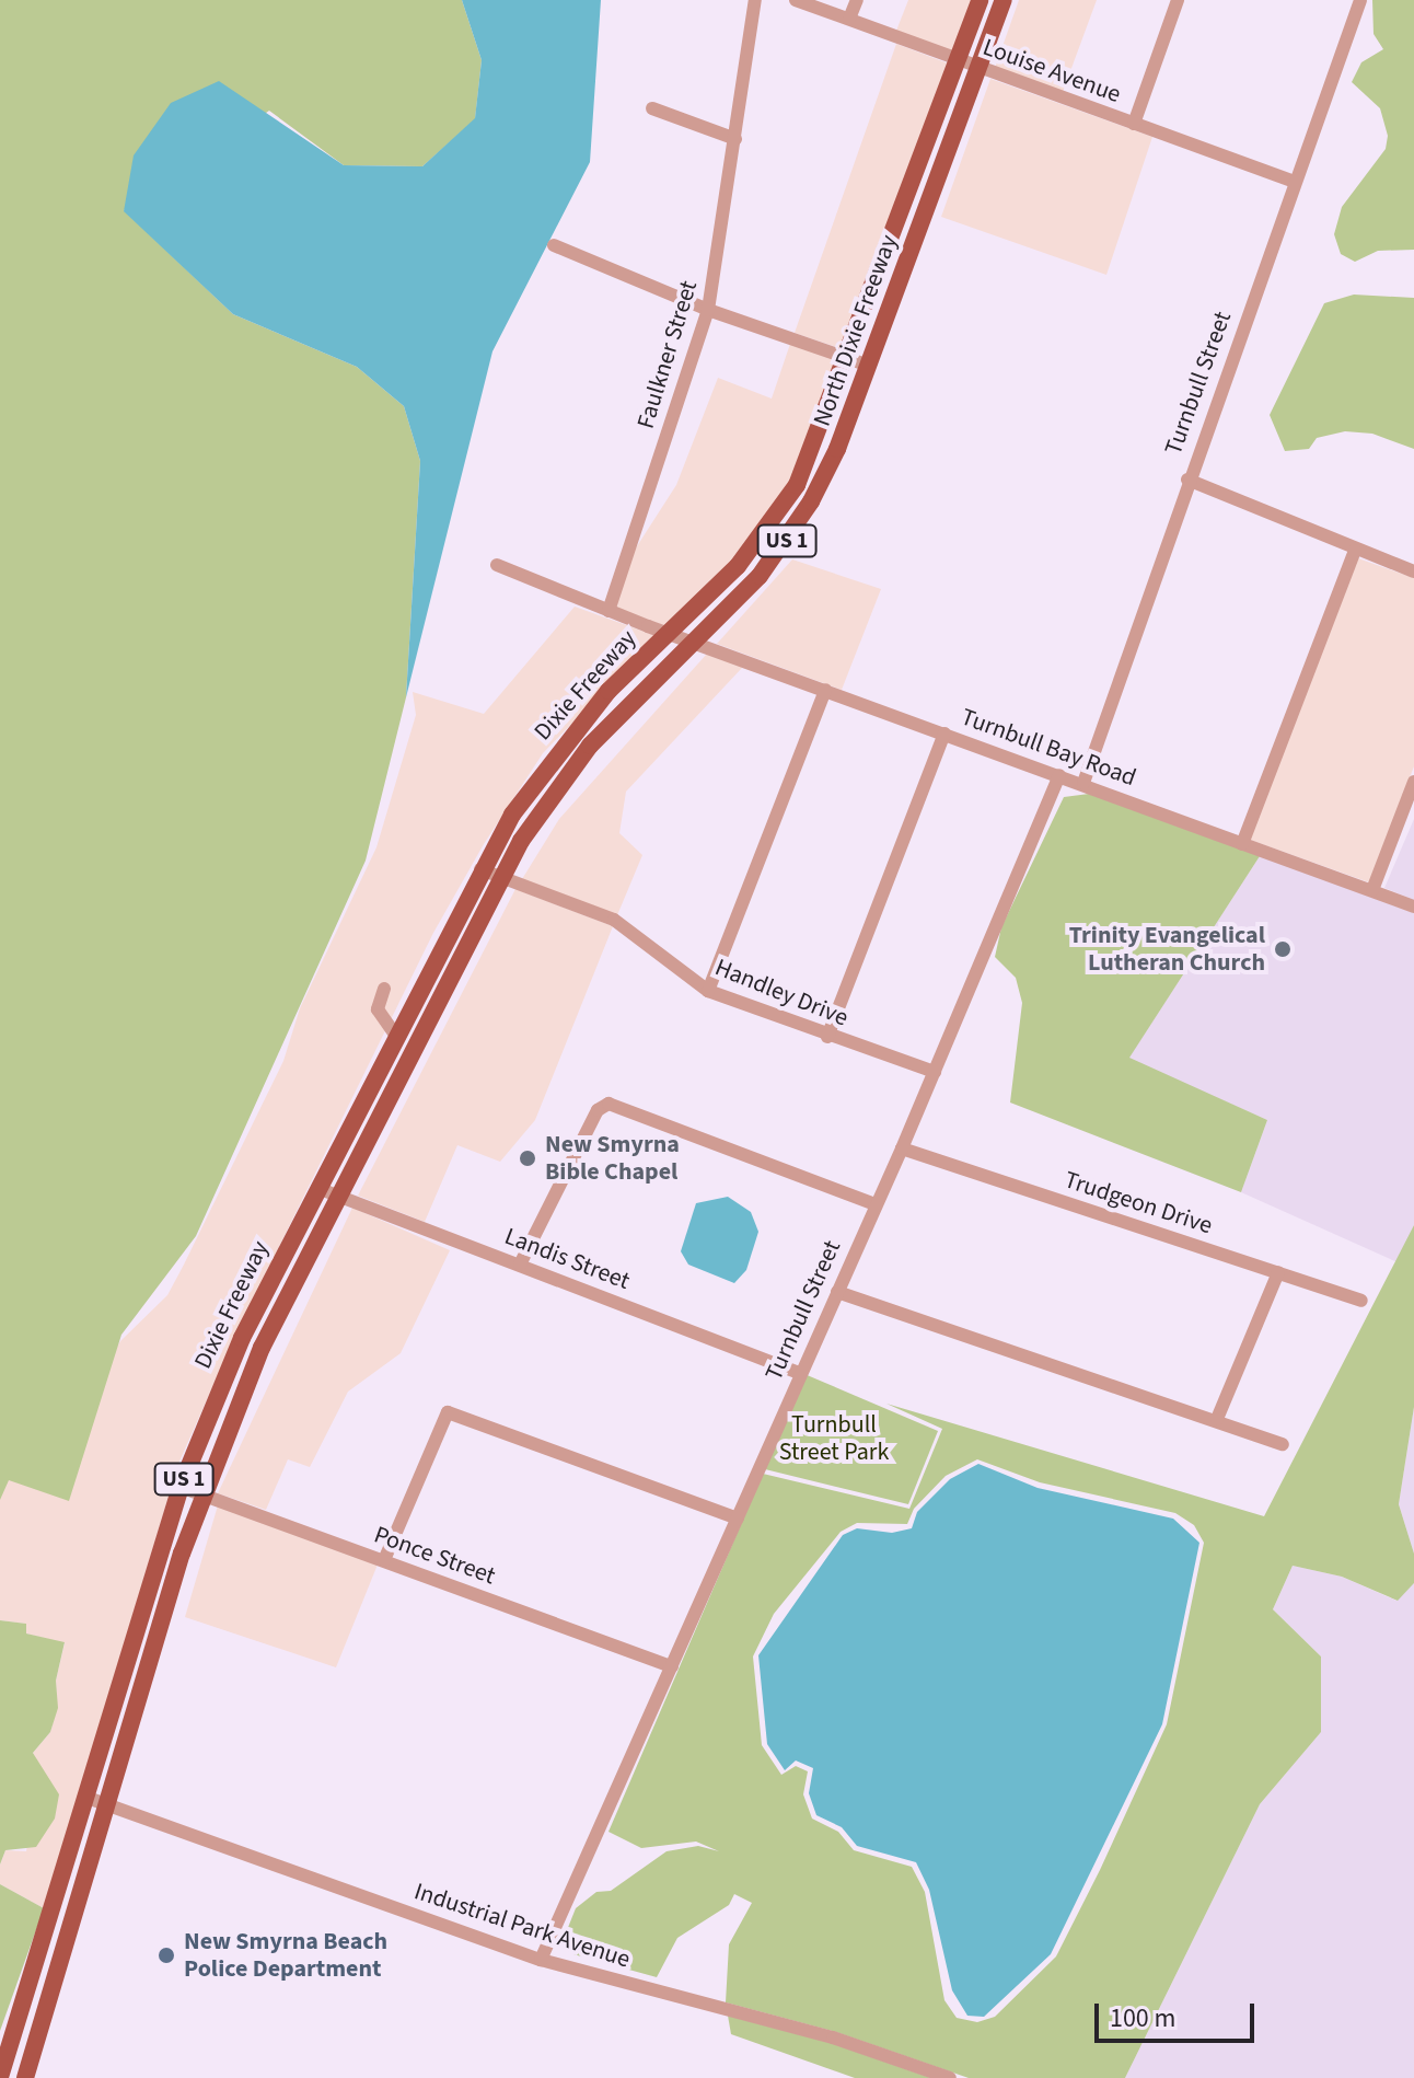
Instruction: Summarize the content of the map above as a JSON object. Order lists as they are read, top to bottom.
{
  "streets": {
    "main road": ["North Dixie Freeway", "US 1", "Dixie Freeway"],
    "street": [
      "Louise Avenue",
      "Faulkner Street",
      "Turnbull Street",
      "Turnbull Bay Road",
      "Handley Drive",
      "Trudgeon Drive",
      "Landis Street",
      "Ponce Street",
      "Industrial Park Avenue"
    ]
  },
  "crossings": [
    ["Louise Avenue", "North Dixie Freeway"],
    ["Louise Avenue", "Turnbull Street"],
    ["North Dixie Freeway", "Dixie Freeway"],
    ["North Dixie Freeway", "Turnbull Bay Road"],
    ["Faulkner Street", "Turnbull Bay Road"],
    ["Turnbull Street", "Turnbull Bay Road"],
    ["Turnbull Street", "Handley Drive"],
    ["Turnbull Street", "Trudgeon Drive"],
    ["Turnbull Street", "Landis Street"],
    ["Turnbull Street", "Ponce Street"],
    ["Turnbull Street", "Industrial Park Avenue"],
    ["Dixie Freeway", "Turnbull Bay Road"],
    ["Dixie Freeway", "Handley Drive"],
    ["Dixie Freeway", "Landis Street"],
    ["Dixie Freeway", "Ponce Street"],
    ["Dixie Freeway", "Industrial Park Avenue"]
  ],
  "parks": ["Turnbull Street Park"],
  "places": ["Trinity Evangelical Lutheran Church", "New Smyrna Bible Chapel", "New Smyrna Beach Police Department"],
  "scale_bar": "100 m"
}
